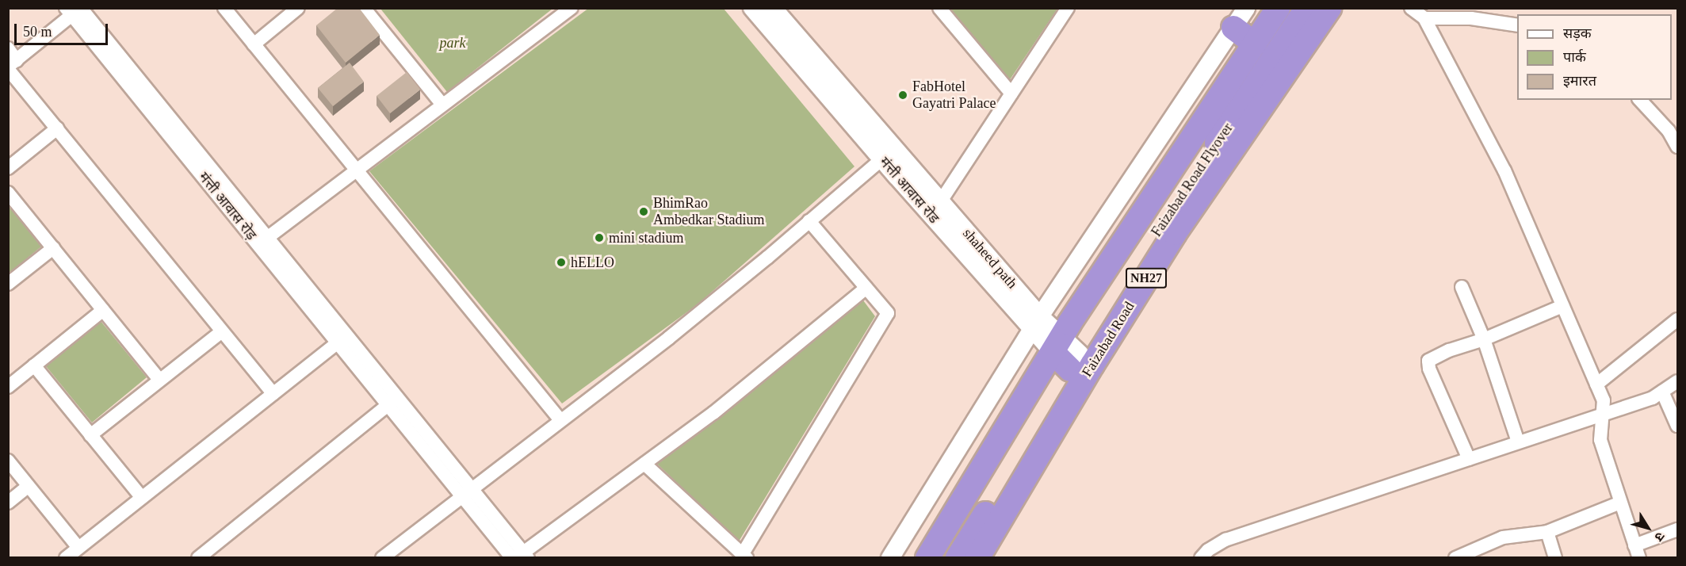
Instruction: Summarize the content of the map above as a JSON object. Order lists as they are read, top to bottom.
{
  "streets": {
    "highway": [
      "Faizabad Road Flyover",
      "मंत्ती आवास रोड",
      "NH27",
      "Faizabad Road"
    ],
    "street": ["मंत्ती आवास रोड़", "shaheed path"]
  },
  "crossings": [
    ["Faizabad Road Flyover", "मंत्ती आवास रोड"],
    ["मंत्ती आवास रोड", "shaheed path"],
    ["मंत्ती आवास रोड", "NH27"]
  ],
  "parks": ["park"],
  "places": [
    "FabHotel Gayatri Palace",
    "BhimRao Ambedkar Stadium",
    "mini stadium",
    "hELLO"
  ],
  "legend": ["सड़क", "पार्क", "इमारत"],
  "scale_bar": "50 m",
  "north": "bottom right"
}
